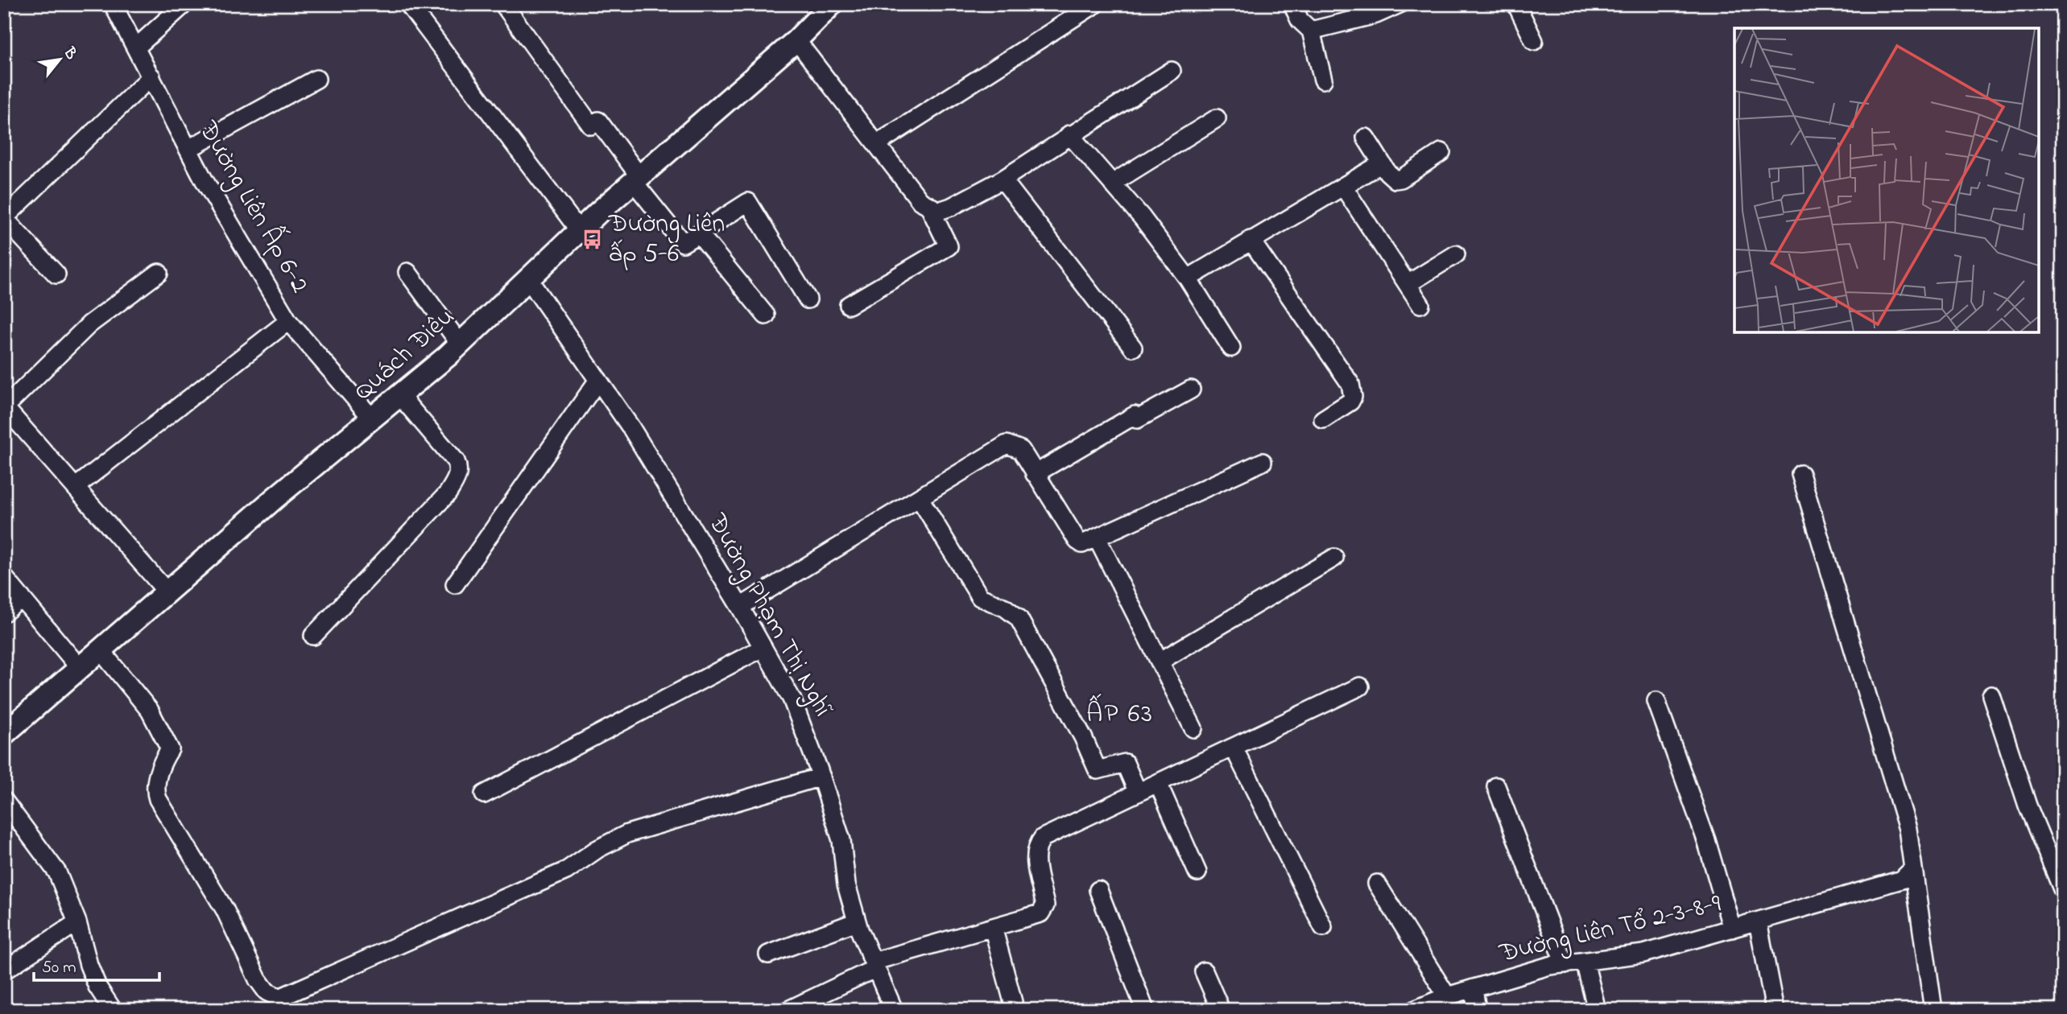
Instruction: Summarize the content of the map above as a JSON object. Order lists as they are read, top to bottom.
{
  "streets": {
    "main road": ["Quách Điêu"],
    "street": ["Đường Liên Ấp 6-2", "Đường Phạm Thị Nghĩ", "Đường Liên Tổ 2-3-8-9"]
  },
  "crossings": [
    ["Đường Liên Ấp 6-2", "Quách Điêu"],
    ["Quách Điêu", "Đường Phạm Thị Nghĩ"]
  ],
  "districts": ["ẤP 63"],
  "places": {
    "bus stop": ["Đường Liên ấp 5-6"]
  },
  "scale_bar": "50 m",
  "north": "top right"
}
